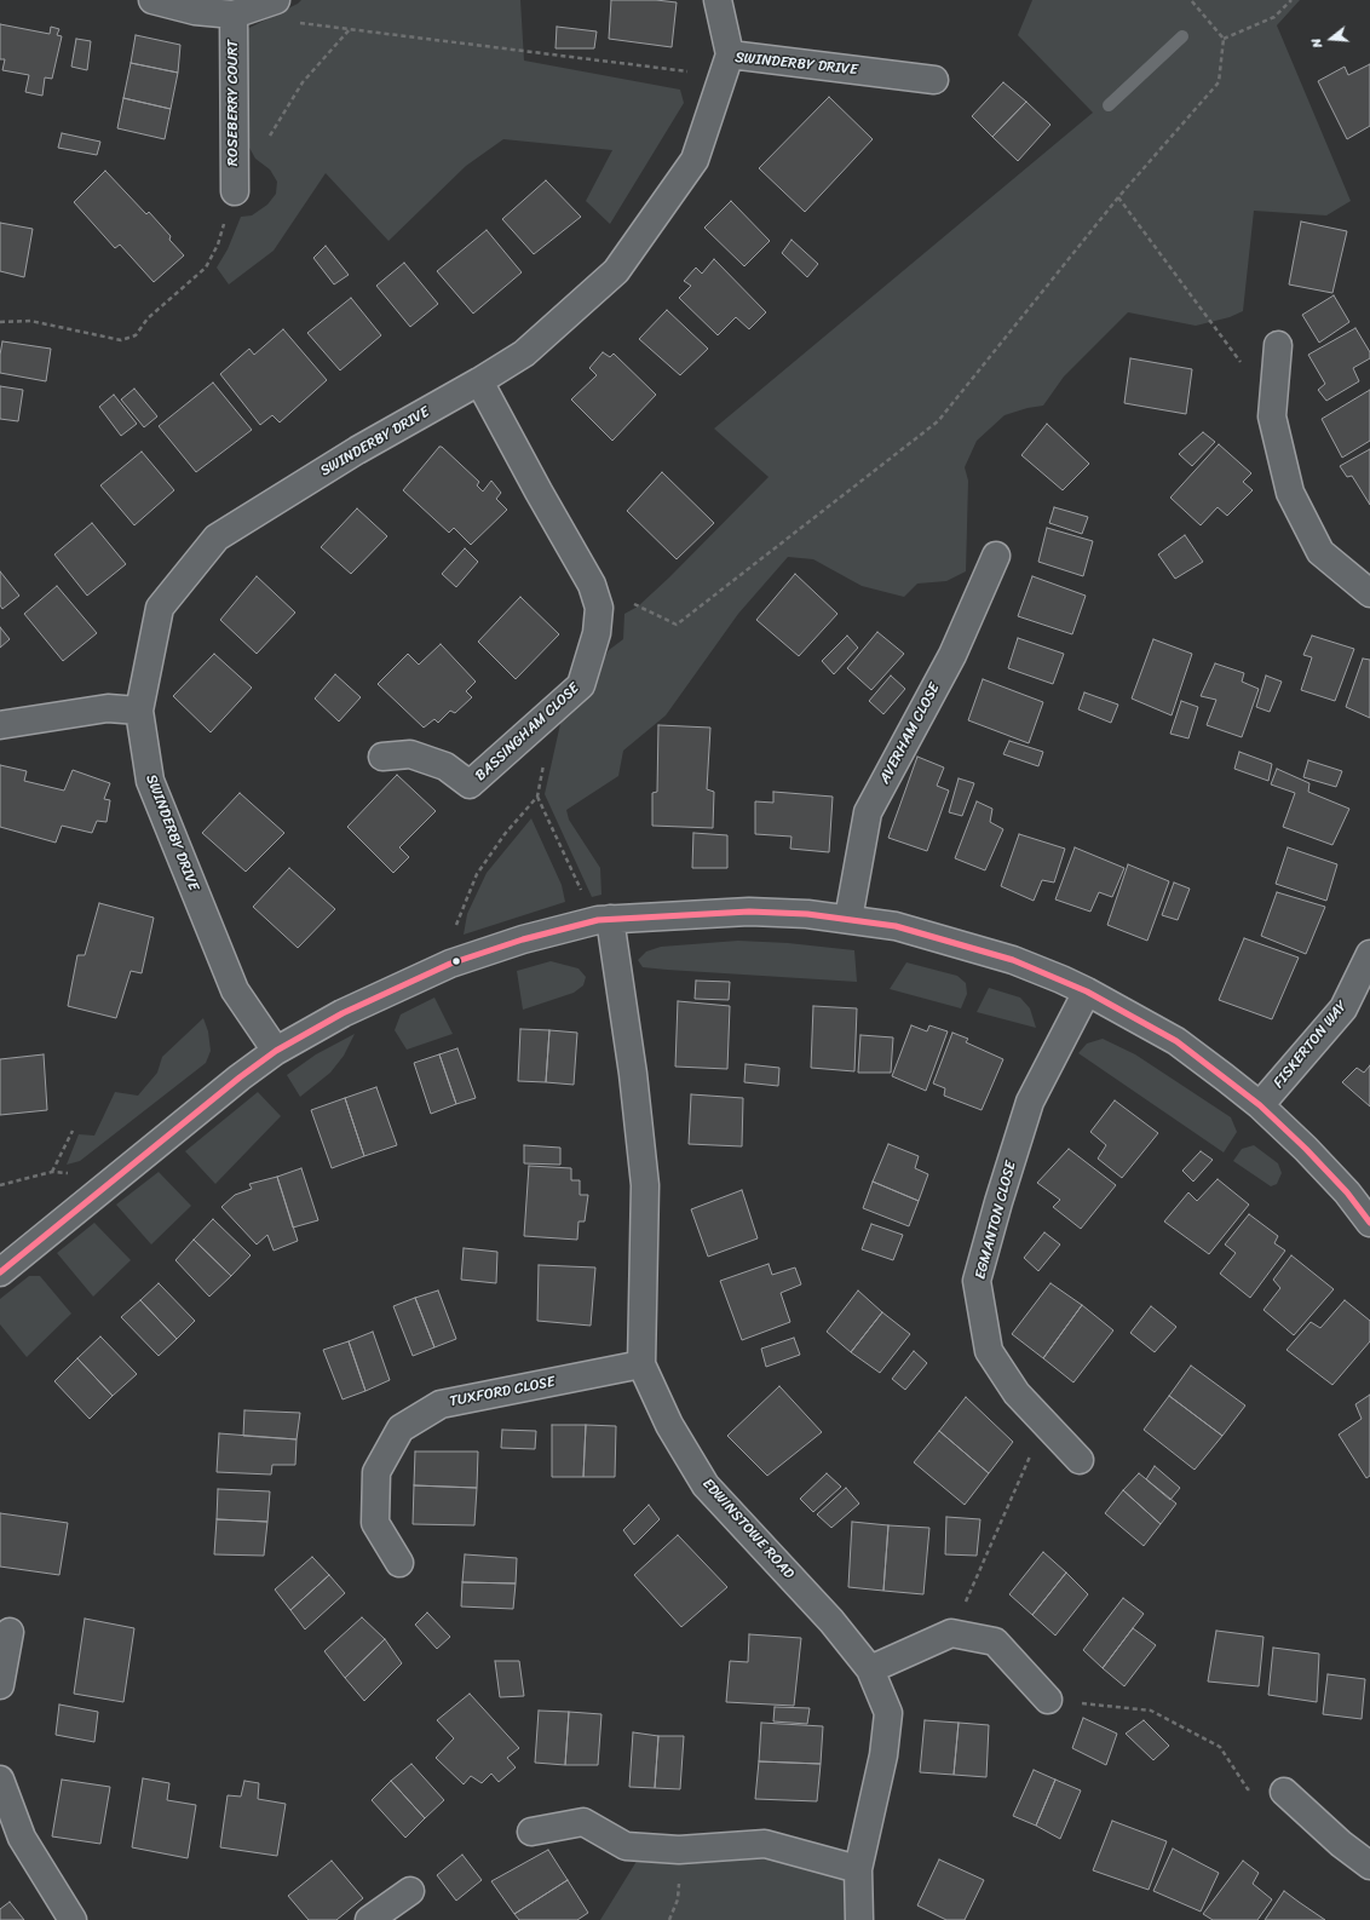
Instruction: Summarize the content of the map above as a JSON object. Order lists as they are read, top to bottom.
{
  "streets": {
    "street": [
      "SWINDERBY DRIVE",
      "ROSEBERRY COURT",
      "BASSINGHAM CLOSE",
      "AVERHAM CLOSE",
      "FISKERTON WAY",
      "EGMANTON CLOSE",
      "TUXFORD CLOSE",
      "EDWINSTOWE ROAD"
    ]
  },
  "crossings": [
    ["SWINDERBY DRIVE", "BASSINGHAM CLOSE"],
    ["TUXFORD CLOSE", "EDWINSTOWE ROAD"]
  ],
  "north": "left"
}
